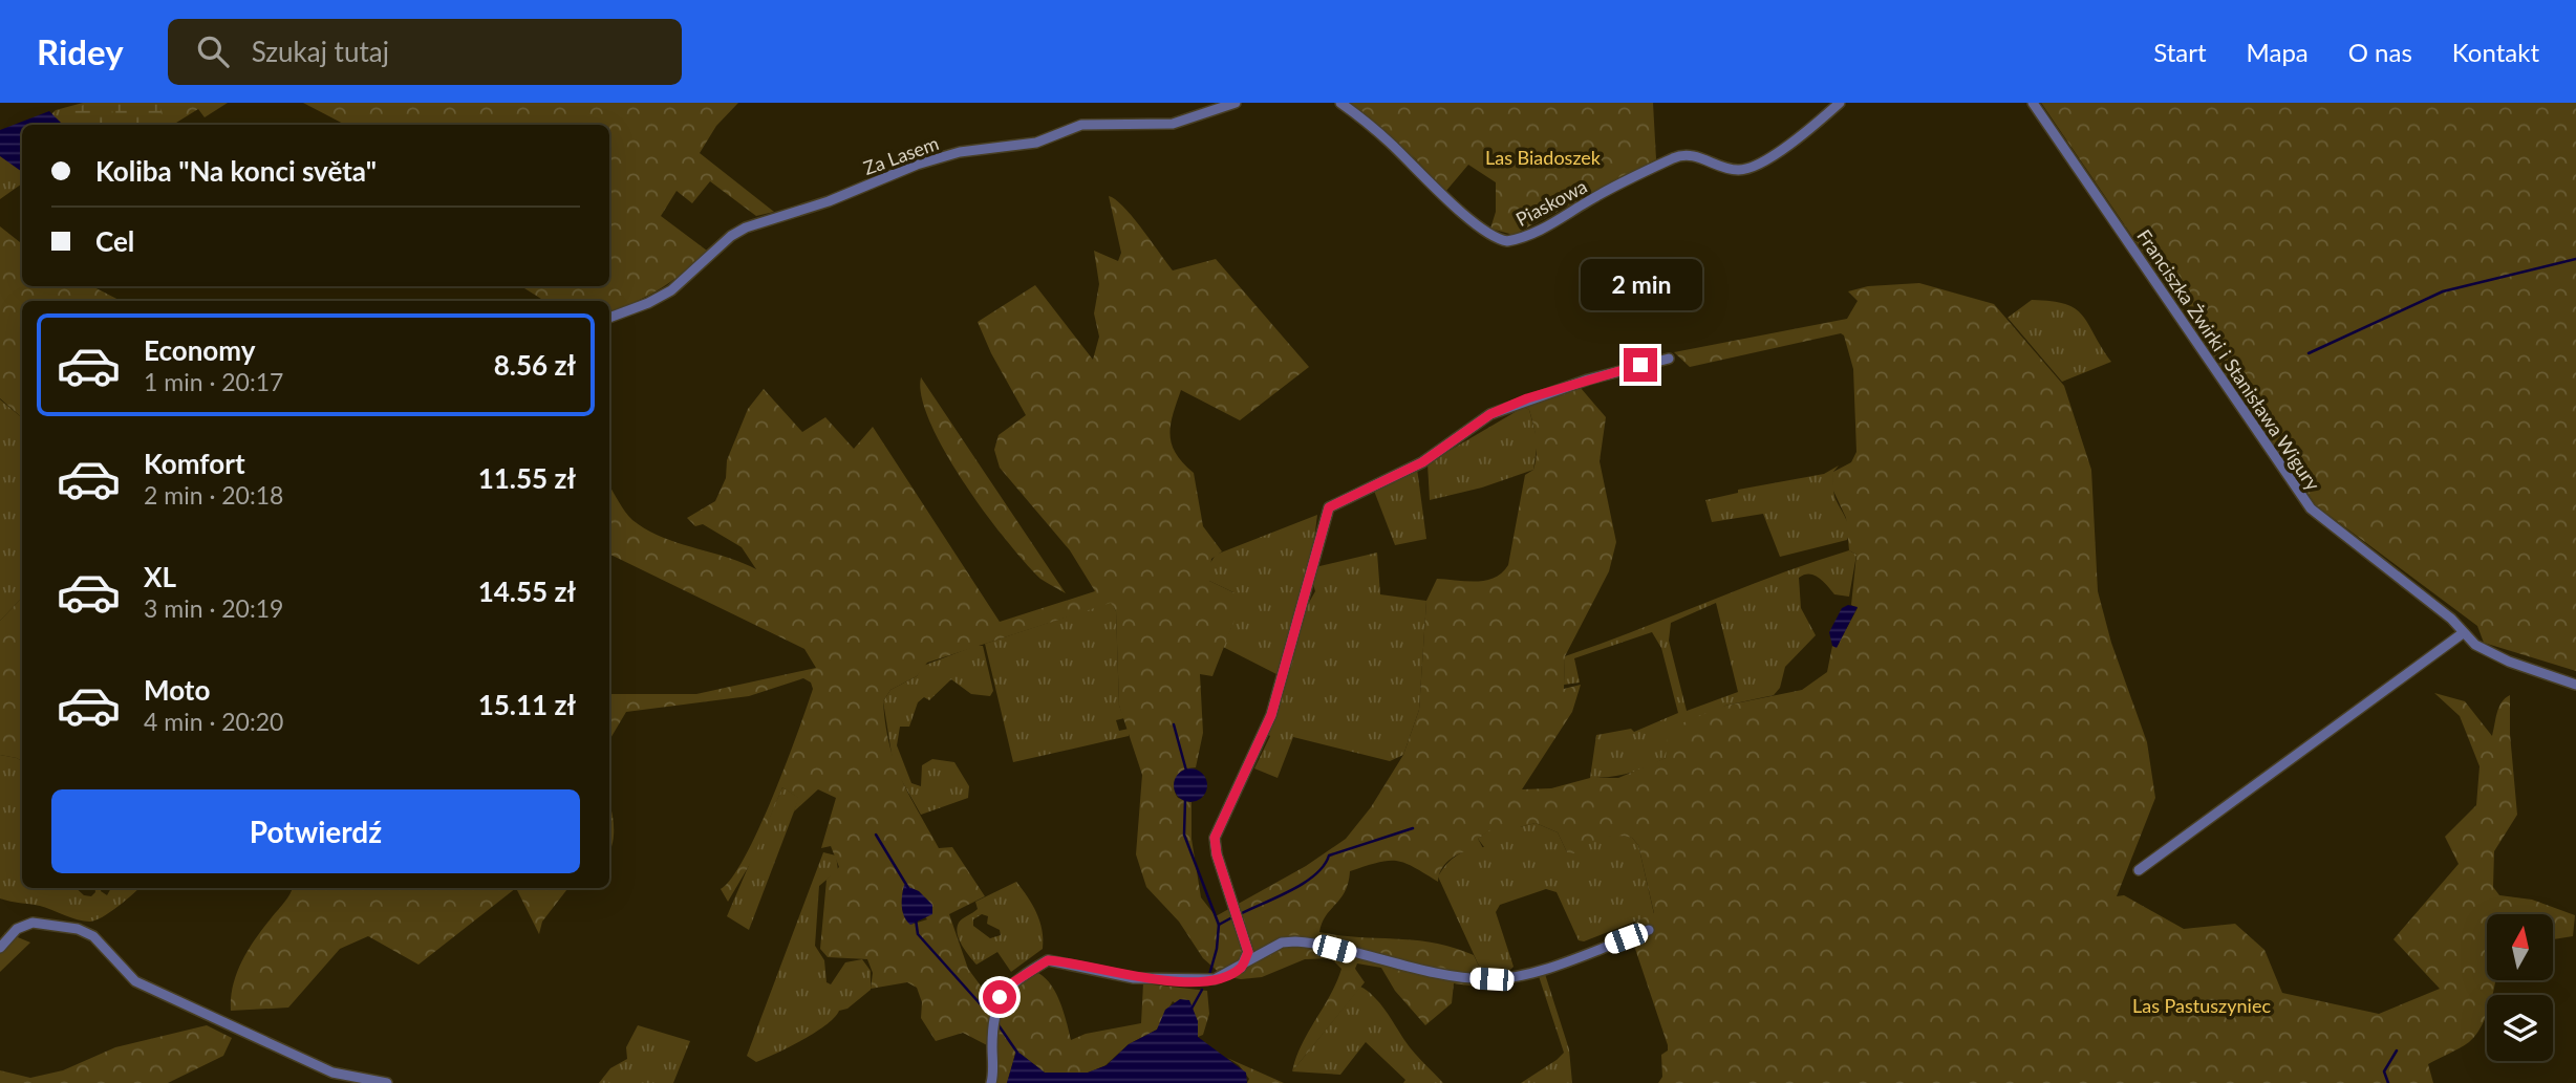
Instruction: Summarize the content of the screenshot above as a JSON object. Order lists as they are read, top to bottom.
{
  "streets": {
    "street": ["Za Lasem", "Piaskowa", "Franciszka Żwirki i Stanisława Wigury"]
  },
  "parks": ["Las Biadoszek", "Las Pastuszyniec"],
  "north": "top",
  "page": {
    "header": "Ridey",
    "search": "Szukaj tutaj",
    "nav": [
      "Start",
      "Mapa",
      "O nas",
      "Kontakt"
    ],
    "banner": ["Koliba \"Na konci světa\"", "Cel"],
    "bubble": "2 min",
    "list": [
      {
        "name": "Economy",
        "note": "1 min · 20:17",
        "value": "8.56 zł"
      },
      {
        "name": "Komfort",
        "note": "2 min · 20:18",
        "value": "11.55 zł"
      },
      {
        "name": "XL",
        "note": "3 min · 20:19",
        "value": "14.55 zł"
      },
      {
        "name": "Moto",
        "note": "4 min · 20:20",
        "value": "15.11 zł"
      }
    ],
    "buttons": "Potwierdź"
  }
}
